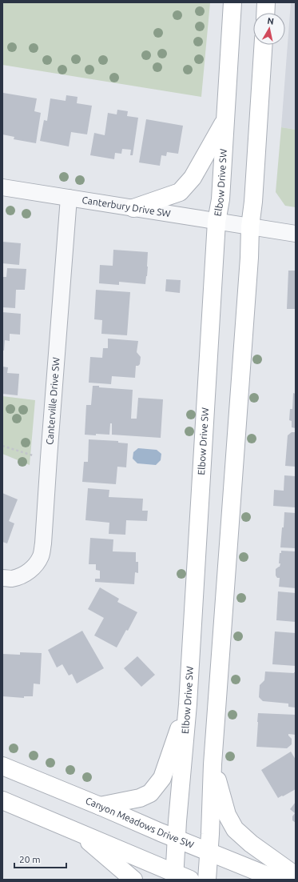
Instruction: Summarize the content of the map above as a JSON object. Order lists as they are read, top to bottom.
{
  "streets": {
    "street": [
      "Elbow Drive SW",
      "Canterbury Drive SW",
      "Canterville Drive SW",
      "Canyon Meadows Drive SW"
    ]
  },
  "crossings": [
    ["Elbow Drive SW", "Canterbury Drive SW"],
    ["Elbow Drive SW", "Canyon Meadows Drive SW"],
    ["Canterbury Drive SW", "Canterville Drive SW"]
  ],
  "scale_bar": "20 m",
  "north": "top"
}
